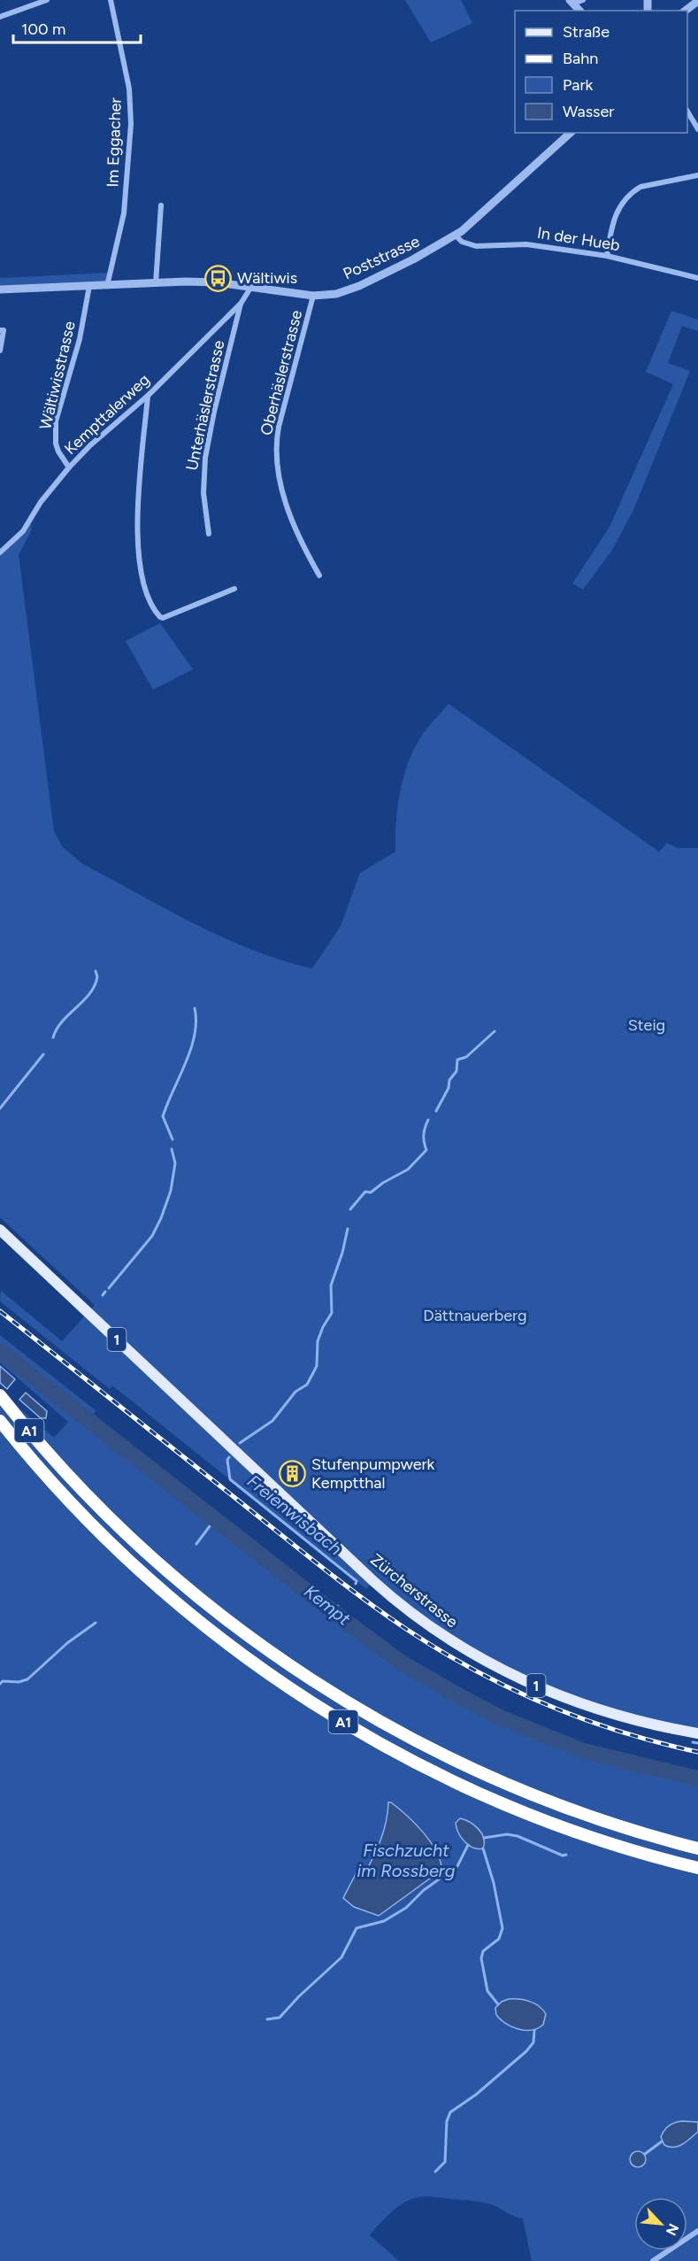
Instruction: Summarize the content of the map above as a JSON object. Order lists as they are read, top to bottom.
{
  "streets": {
    "highway": ["A1"],
    "main road": ["1", "Zürcherstrasse"],
    "street": [
      "Im Eggacher",
      "In der Hueb",
      "Poststrasse",
      "Oberhäslerstrasse",
      "Wältiwisstrasse",
      "Unterhäslerstrasse",
      "Kempttalerweg"
    ]
  },
  "crossings": [
    ["Im Eggacher", "Poststrasse"],
    ["In der Hueb", "Poststrasse"],
    ["Poststrasse", "Oberhäslerstrasse"],
    ["Poststrasse", "Wältiwisstrasse"],
    ["Poststrasse", "Unterhäslerstrasse"],
    ["Wältiwisstrasse", "Kempttalerweg"],
    ["Unterhäslerstrasse", "Kempttalerweg"]
  ],
  "water": ["Freienwisbach", "Kempt", "Fischzucht im Rossberg"],
  "parks": ["Steig", "Dättnauerberg"],
  "places": {
    "bus stop": ["Wältiwis"],
    "building": ["Stufenpumpwerk Kemptthal"]
  },
  "legend": [
    "Straße",
    "Bahn",
    "Park",
    "Wasser"
  ],
  "scale_bar": "100 m",
  "north": "bottom right"
}
